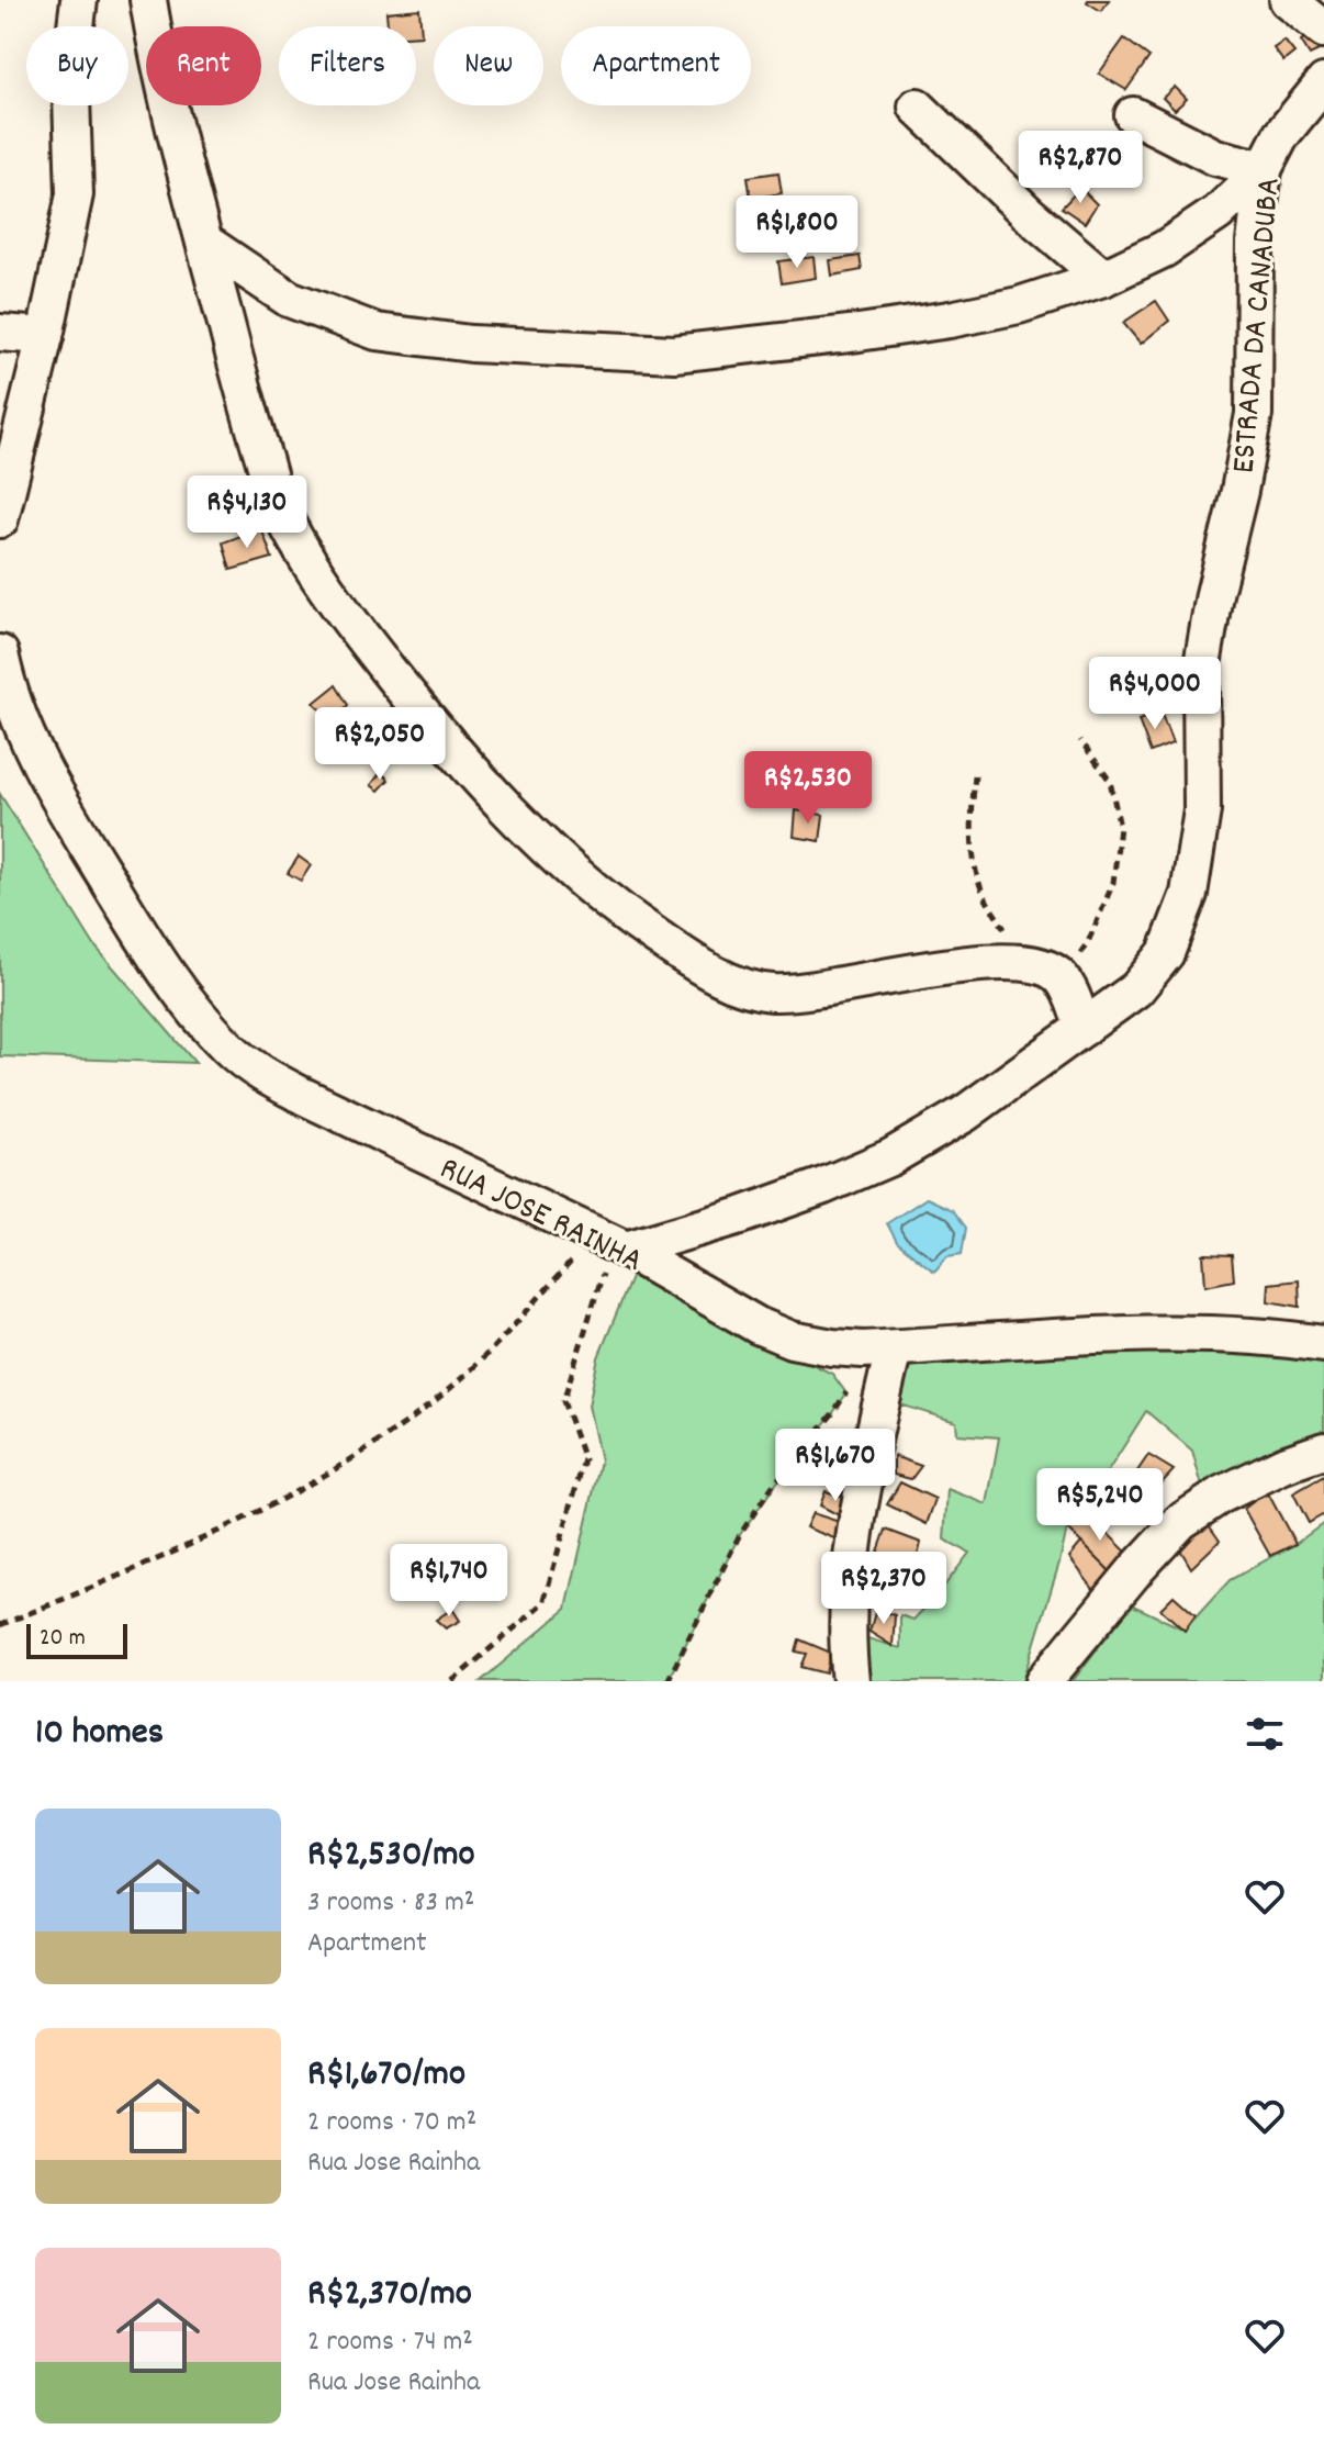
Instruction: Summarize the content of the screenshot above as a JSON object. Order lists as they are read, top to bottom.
{
  "streets": {
    "street": ["ESTRADA DA CANADUBA", "RUA JOSE RAINHA"]
  },
  "crossings": [
    ["ESTRADA DA CANADUBA", "RUA JOSE RAINHA"]
  ],
  "scale_bar": "20 m",
  "page": {
    "chip": [
      "Buy",
      "Rent",
      "Filters",
      "New",
      "Apartment"
    ],
    "price": [
      "R$2,870",
      "R$1,800",
      "R$4,130",
      "R$4,000",
      "R$2,050",
      "R$2,530",
      "R$1,670",
      "R$5,240",
      "R$1,740",
      "R$2,370"
    ],
    "scale": "20 m",
    "heading": "10 homes",
    "list": [
      {
        "name": "R$2,530/mo",
        "note": "3 rooms · 83 m² · Apartment"
      },
      {
        "name": "R$1,670/mo",
        "note": "2 rooms · 70 m² · Rua Jose Rainha"
      },
      {
        "name": "R$2,370/mo",
        "note": "2 rooms · 74 m² · Rua Jose Rainha"
      }
    ]
  }
}
